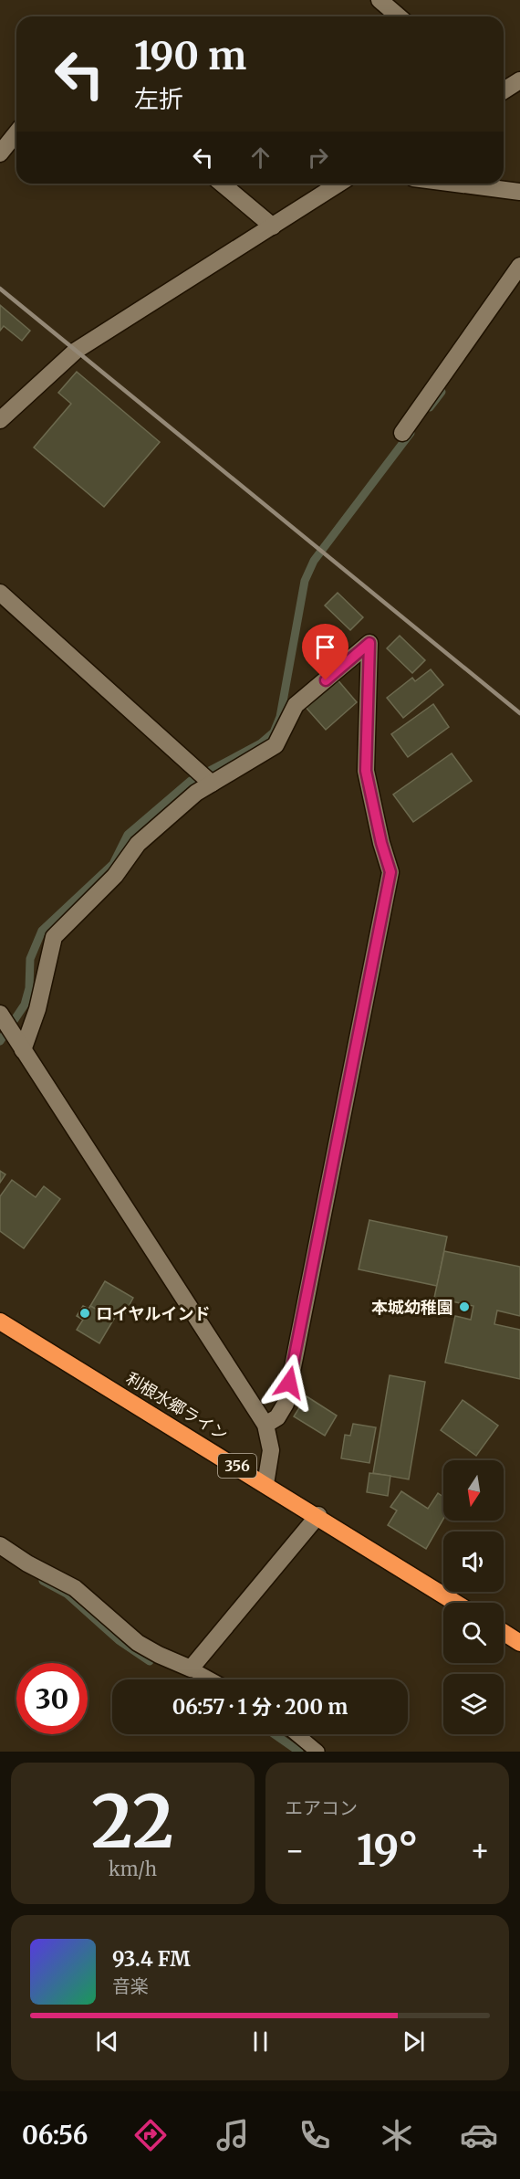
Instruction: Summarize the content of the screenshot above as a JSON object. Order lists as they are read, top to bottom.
{
  "streets": {
    "highway": ["利根水郷ライン", "356"]
  },
  "places": ["本城幼稚園", "ロイヤルインド"],
  "north": "bottom",
  "page": {
    "turn": ["190 m", "左折"],
    "limit": "30",
    "trip": "06:57 · 1 分 · 200 m",
    "tile": [
      ["22", "km/h"],
      "エアコン"
    ],
    "heat": ["−", "19°", "+"],
    "song": ["93.4 FM", "音楽"],
    "tabs": "06:56"
  }
}
